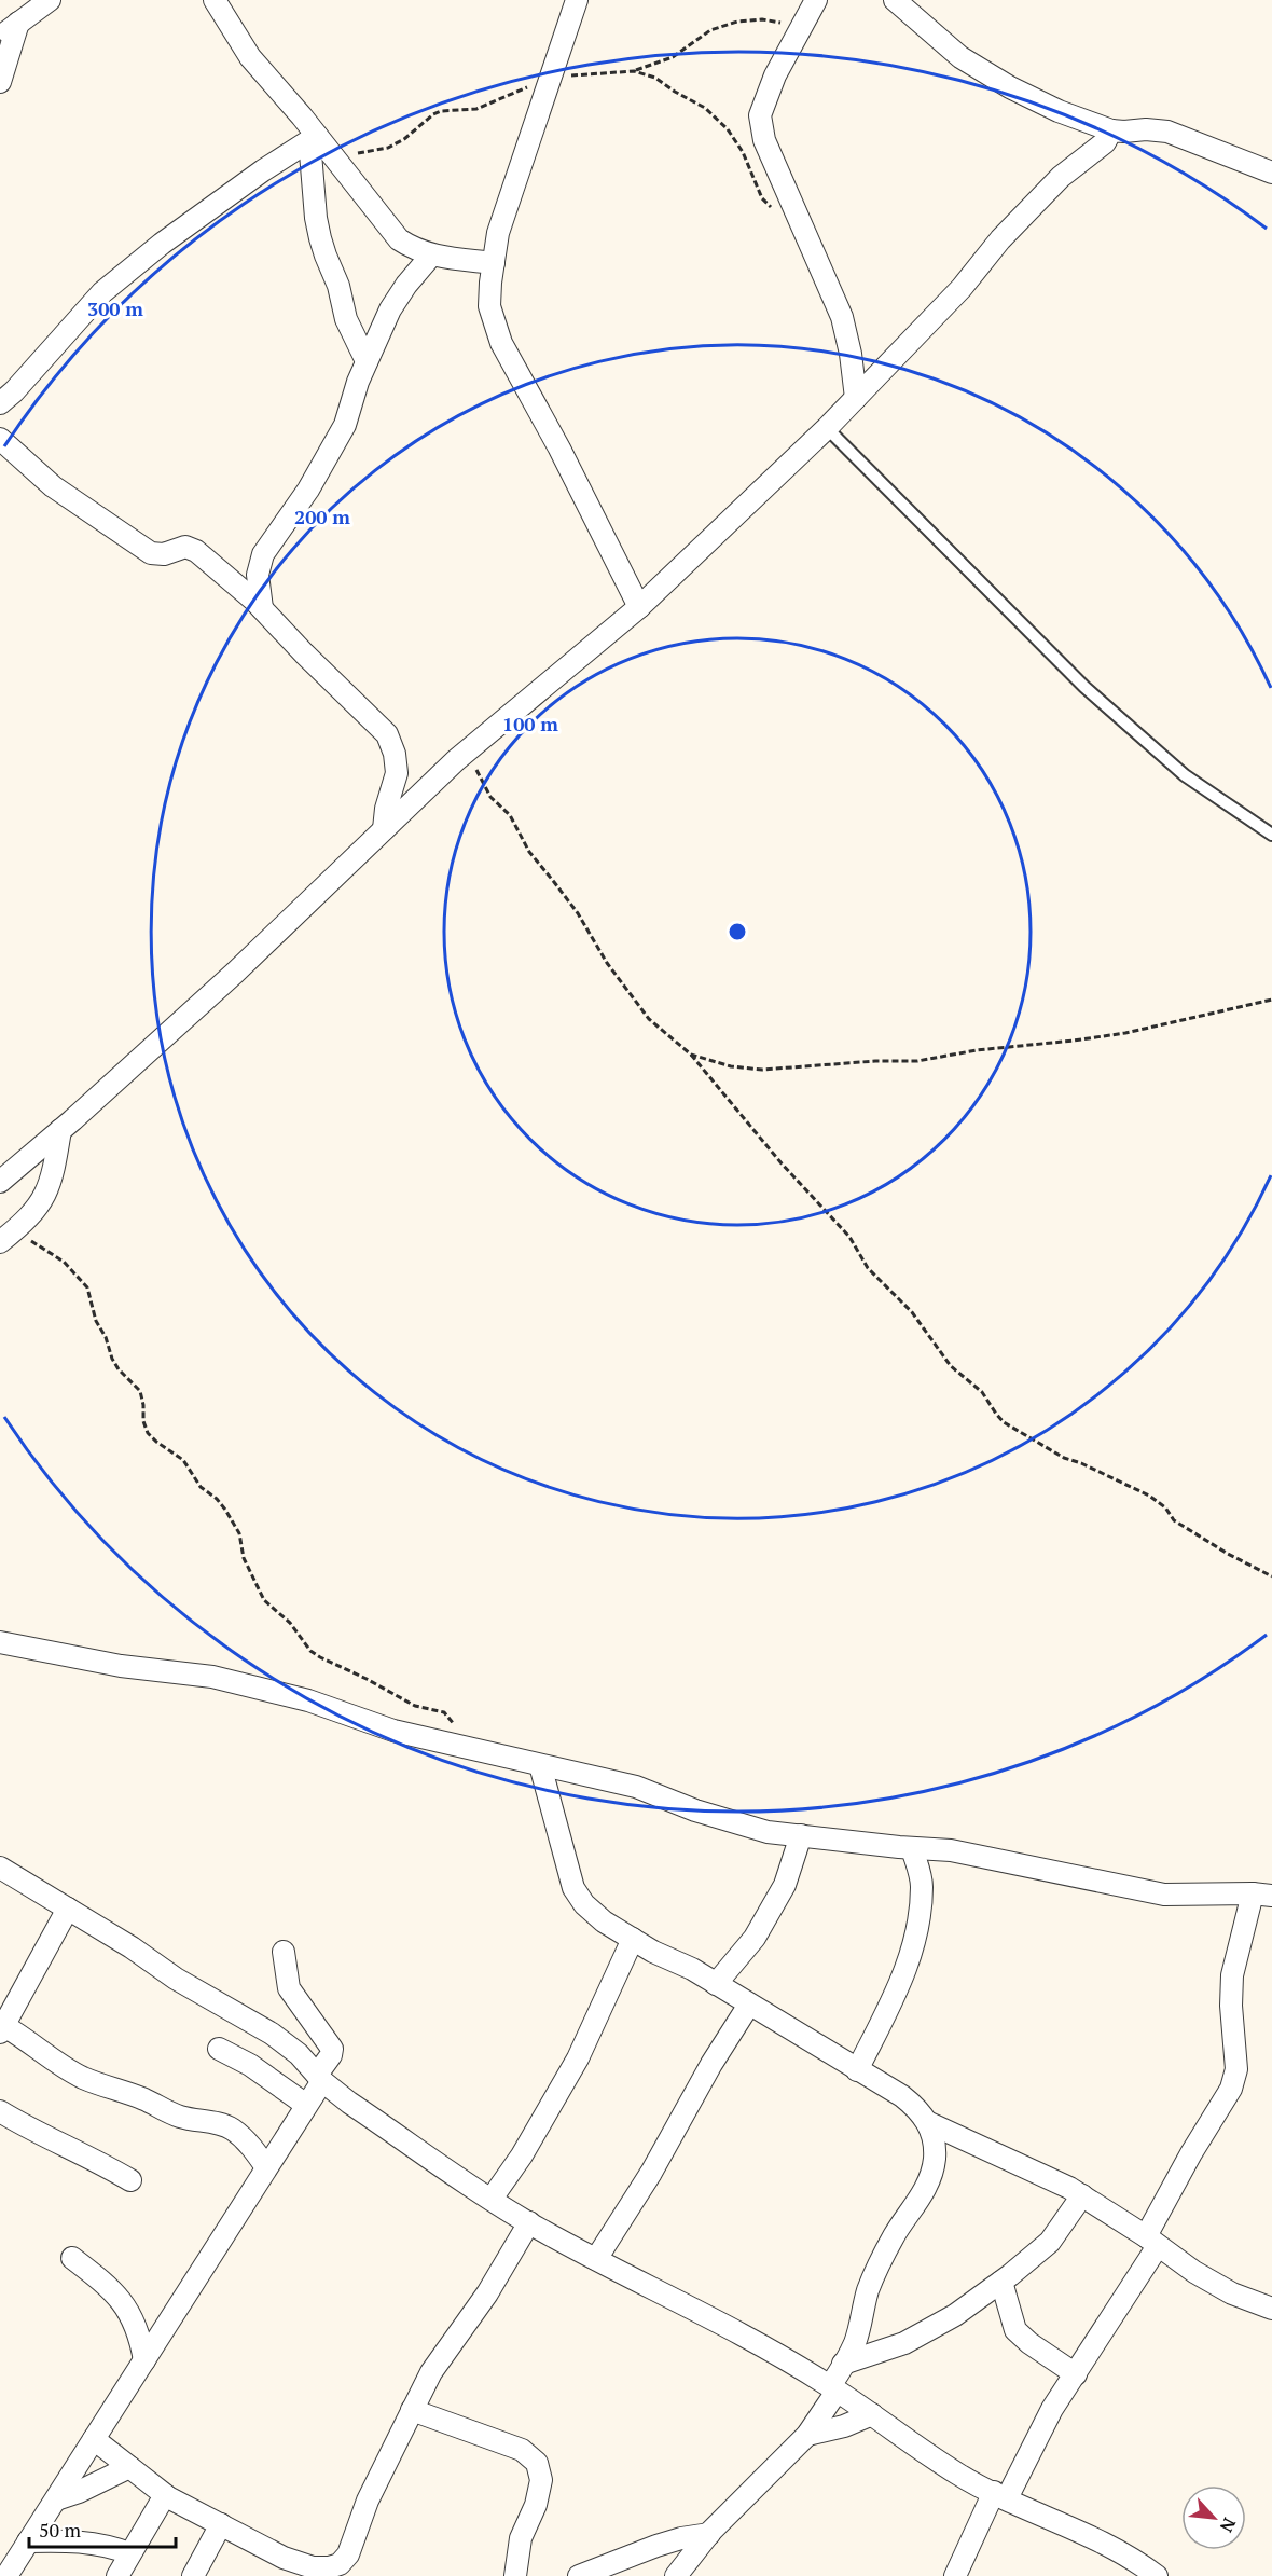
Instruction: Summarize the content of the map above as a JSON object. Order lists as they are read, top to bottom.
{
  "scale_bar": "50 m",
  "north": "bottom right",
  "rings": ["300 m", "200 m", "100 m"]
}
